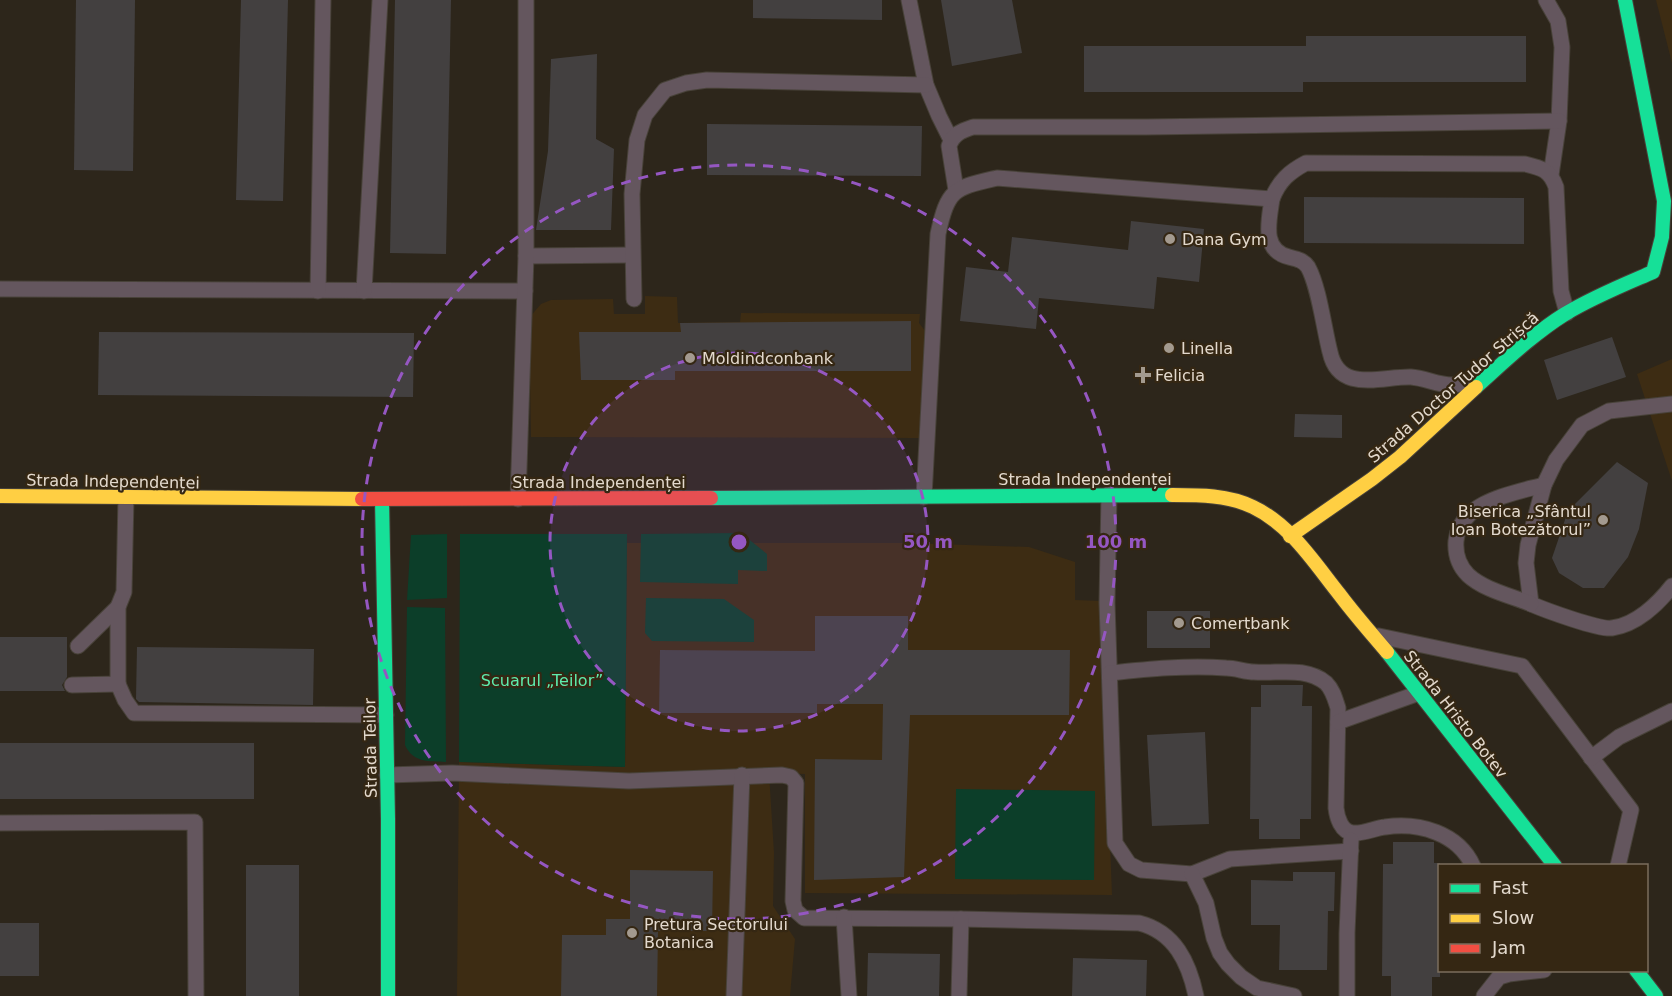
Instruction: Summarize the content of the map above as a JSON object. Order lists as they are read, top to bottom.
{
  "streets": {
    "main road": [
      "Strada Doctor Tudor Strișcă",
      "Strada Independenței",
      "Strada Hristo Botev",
      "Strada Teilor"
    ]
  },
  "crossings": [
    ["Strada Doctor Tudor Strișcă", "Strada Independenței"],
    ["Strada Doctor Tudor Strișcă", "Strada Hristo Botev"],
    ["Strada Independenței", "Strada Hristo Botev"],
    ["Strada Independenței", "Strada Teilor"]
  ],
  "parks": ["Scuarul „Teilor”"],
  "places": {
    "other": [
      "Dana Gym",
      "Linella",
      "Moldindconbank",
      "Biserica „Sfântul Ioan Botezătorul”",
      "Comerțbank",
      "Pretura Sectorului Botanica"
    ],
    "health": ["Felicia"]
  },
  "legend": ["Fast", "Slow", "Jam"],
  "rings": ["50 m", "100 m"]
}
